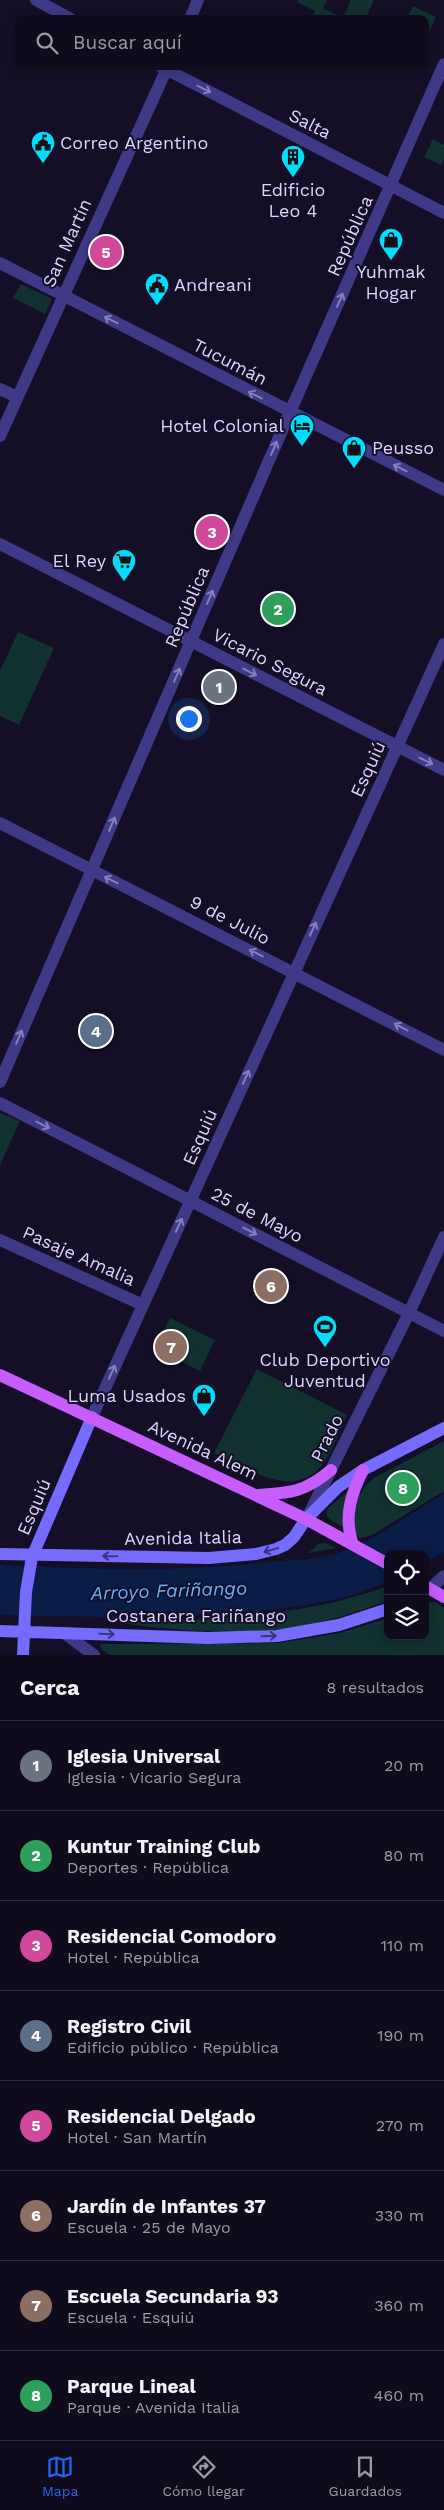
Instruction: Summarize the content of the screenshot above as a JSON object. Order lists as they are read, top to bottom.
{
  "streets": {
    "main road": ["Avenida Alem"],
    "street": [
      "Salta",
      "República",
      "San Martín",
      "Tucumán",
      "Vicario Segura",
      "Esquiú",
      "9 de Julio",
      "25 de Mayo",
      "Pasaje Amalia",
      "Prado",
      "Avenida Italia",
      "Costanera Fariñango"
    ]
  },
  "crossings": [
    ["Salta", "República"],
    ["República", "Tucumán"],
    ["República", "Vicario Segura"],
    ["República", "9 de Julio"],
    ["San Martín", "Tucumán"],
    ["Vicario Segura", "Esquiú"],
    ["Esquiú", "9 de Julio"],
    ["Esquiú", "25 de Mayo"],
    ["Esquiú", "Pasaje Amalia"],
    ["Esquiú", "Avenida Alem"],
    ["Esquiú", "Avenida Italia"],
    ["Esquiú", "Costanera Fariñango"],
    ["25 de Mayo", "Prado"],
    ["Prado", "Avenida Alem"],
    ["Prado", "Avenida Italia"],
    ["Avenida Alem", "Avenida Italia"]
  ],
  "one_way": [
    "Salta",
    "República",
    "Tucumán",
    "Vicario Segura",
    "Esquiú",
    "9 de Julio",
    "25 de Mayo",
    "Avenida Italia",
    "Costanera Fariñango"
  ],
  "water": ["Arroyo Fariñango"],
  "places": {
    "public building": ["Correo Argentino", "Andreani"],
    "building": ["Edificio Leo 4"],
    "shop": ["Yuhmak Hogar", "Peusso", "Luma Usados"],
    "hotel": ["Hotel Colonial"],
    "supermarket": ["El Rey"],
    "sports": ["Club Deportivo Juventud"]
  },
  "page": {
    "search": "Buscar aquí",
    "pins": [
      "5",
      "3",
      "2",
      "1",
      "4",
      "6",
      "7",
      "8"
    ],
    "heading": ["Cerca", "8 resultados"],
    "list": [
      {
        "mark": "1",
        "name": "Iglesia Universal",
        "note": "Iglesia · Vicario Segura",
        "value": "20 m"
      },
      {
        "mark": "2",
        "name": "Kuntur Training Club",
        "note": "Deportes · República",
        "value": "80 m"
      },
      {
        "mark": "3",
        "name": "Residencial Comodoro",
        "note": "Hotel · República",
        "value": "110 m"
      },
      {
        "mark": "4",
        "name": "Registro Civil",
        "note": "Edificio público · República",
        "value": "190 m"
      },
      {
        "mark": "5",
        "name": "Residencial Delgado",
        "note": "Hotel · San Martín",
        "value": "270 m"
      },
      {
        "mark": "6",
        "name": "Jardín de Infantes 37",
        "note": "Escuela · 25 de Mayo",
        "value": "330 m"
      },
      {
        "mark": "7",
        "name": "Escuela Secundaria 93",
        "note": "Escuela · Esquiú",
        "value": "360 m"
      },
      {
        "mark": "8",
        "name": "Parque Lineal",
        "note": "Parque · Avenida Italia",
        "value": "460 m"
      }
    ],
    "nav": ["Mapa", "Cómo llegar", "Guardados"]
  }
}
